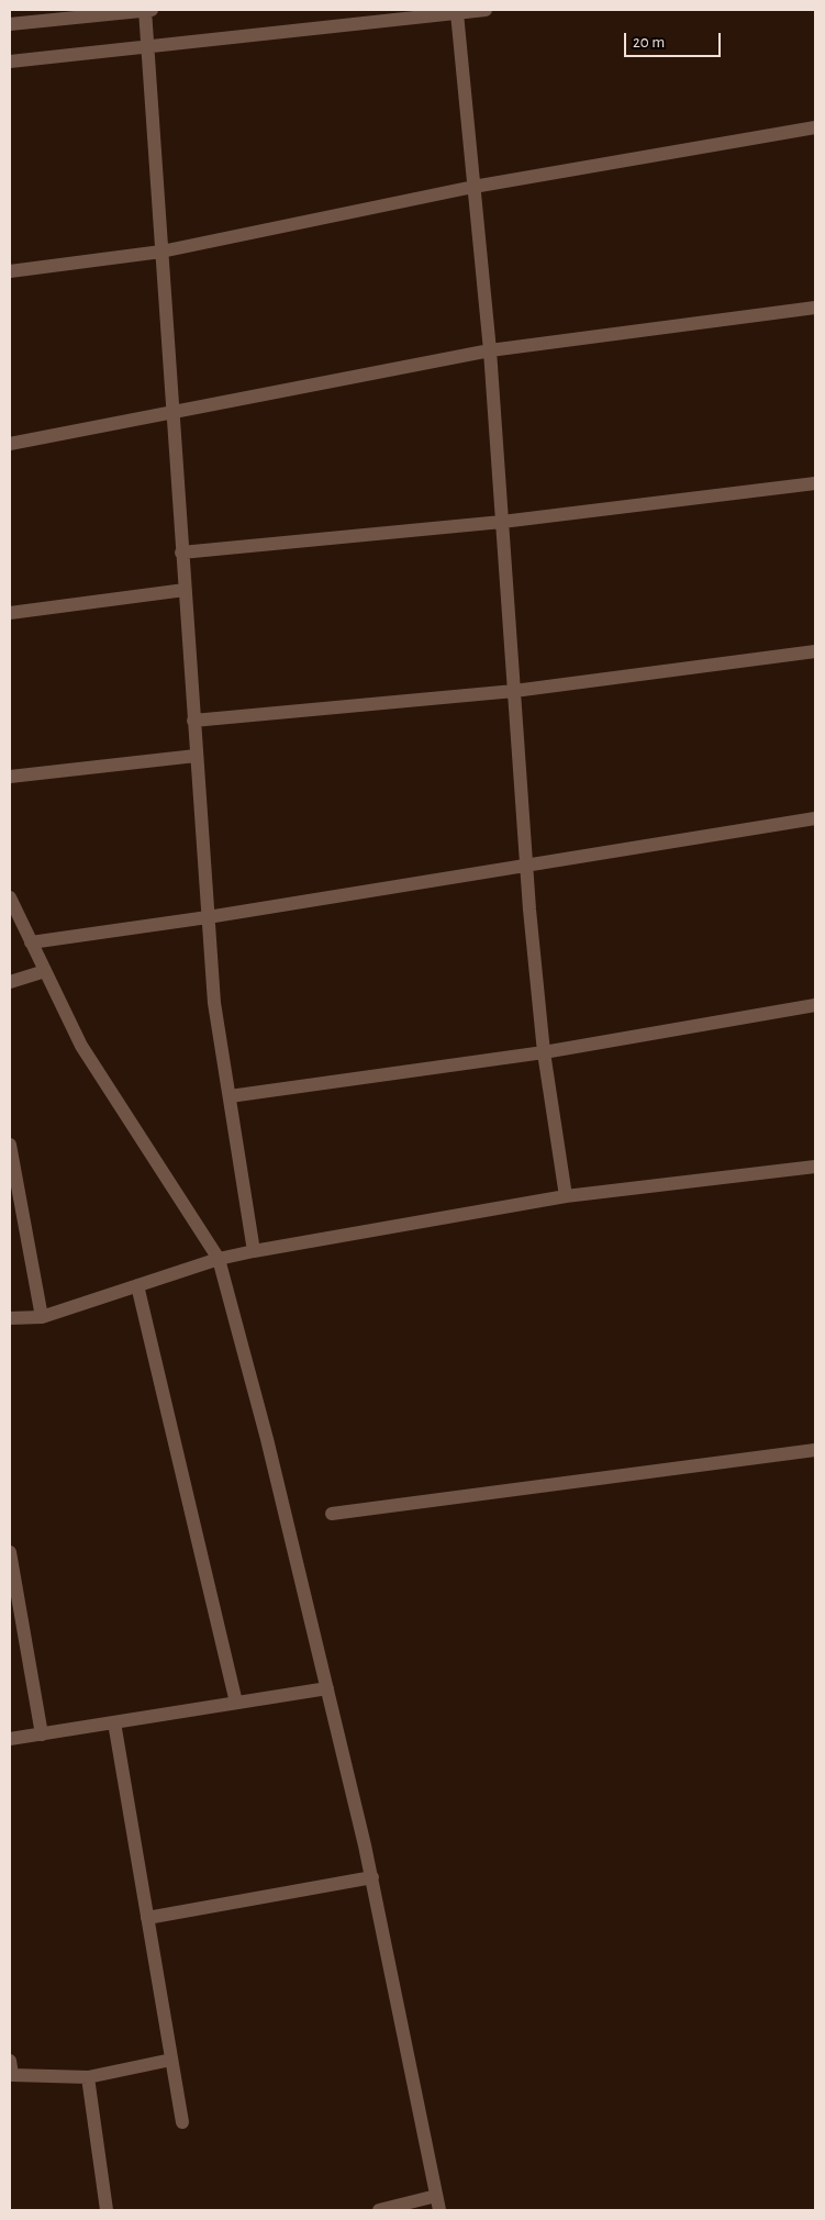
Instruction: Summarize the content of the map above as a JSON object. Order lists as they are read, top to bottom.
{
  "scale_bar": "20 m"
}
